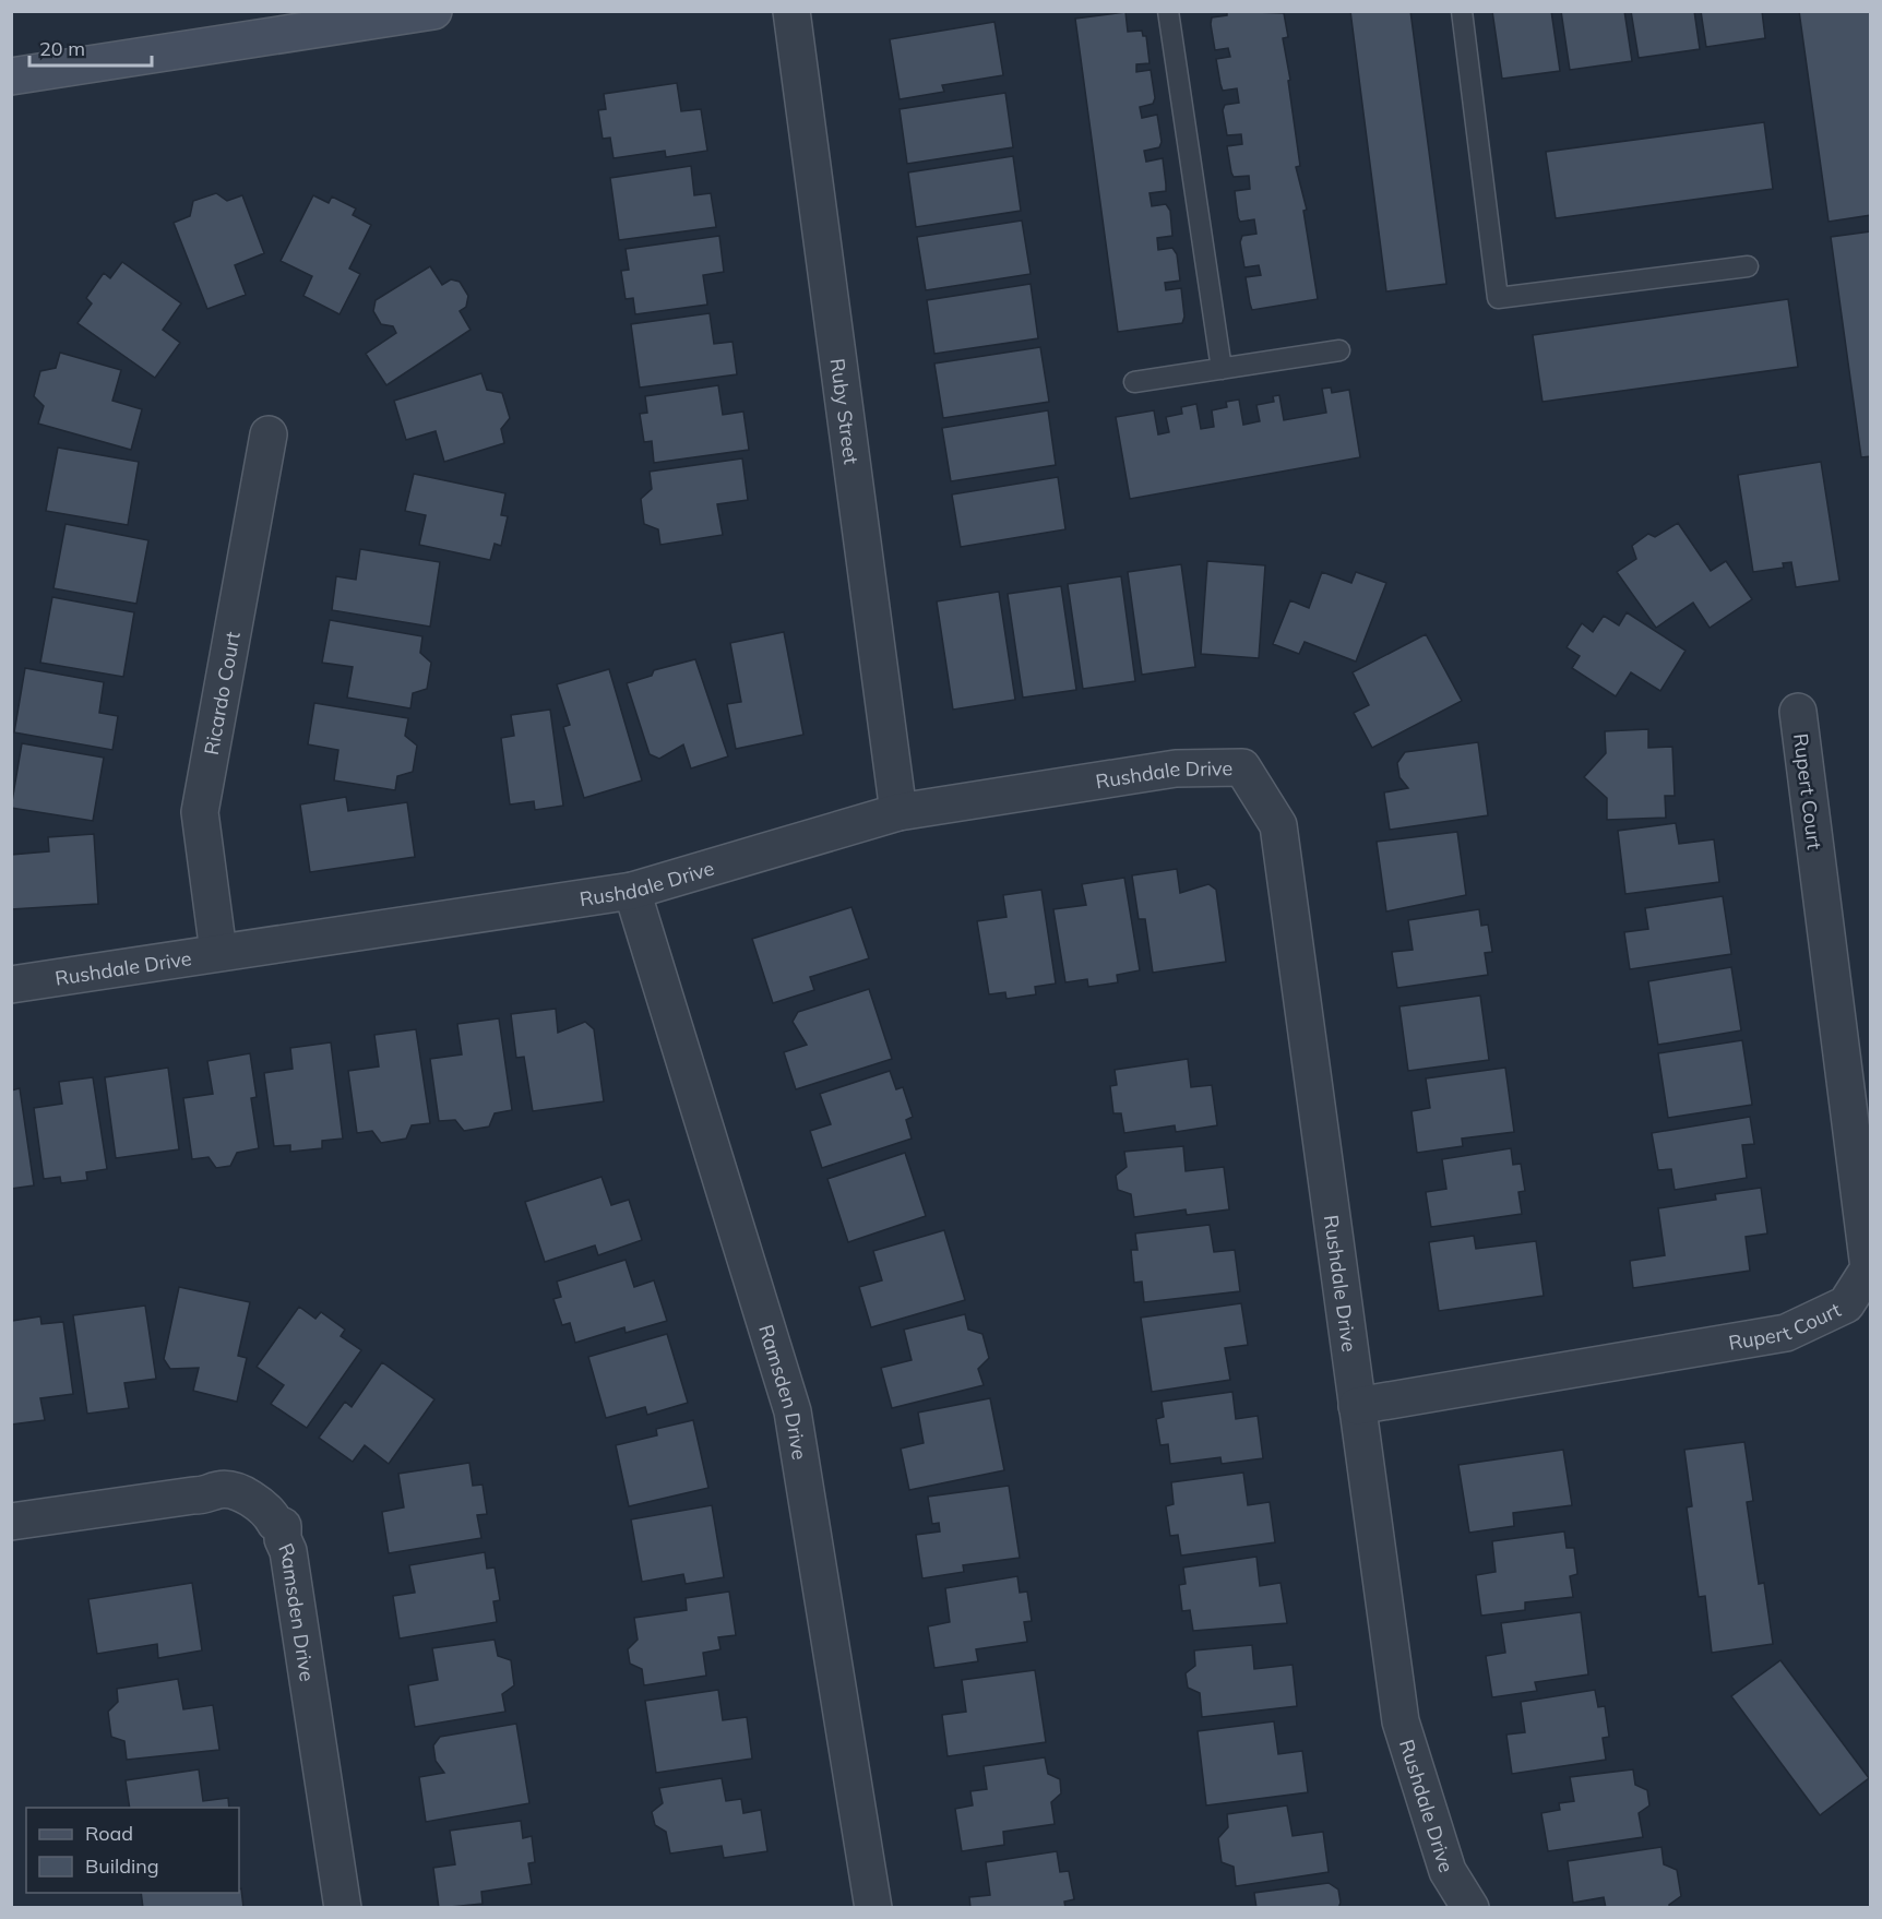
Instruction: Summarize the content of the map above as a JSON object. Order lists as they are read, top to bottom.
{
  "streets": {
    "street": [
      "Ruby Street",
      "Ricardo Court",
      "Rushdale Drive",
      "Rupert Court",
      "Ramsden Drive"
    ]
  },
  "crossings": [
    ["Ruby Street", "Rushdale Drive"],
    ["Ricardo Court", "Rushdale Drive"],
    ["Rushdale Drive", "Rupert Court"],
    ["Rushdale Drive", "Ramsden Drive"]
  ],
  "legend": ["Road", "Building"],
  "scale_bar": "20 m"
}
